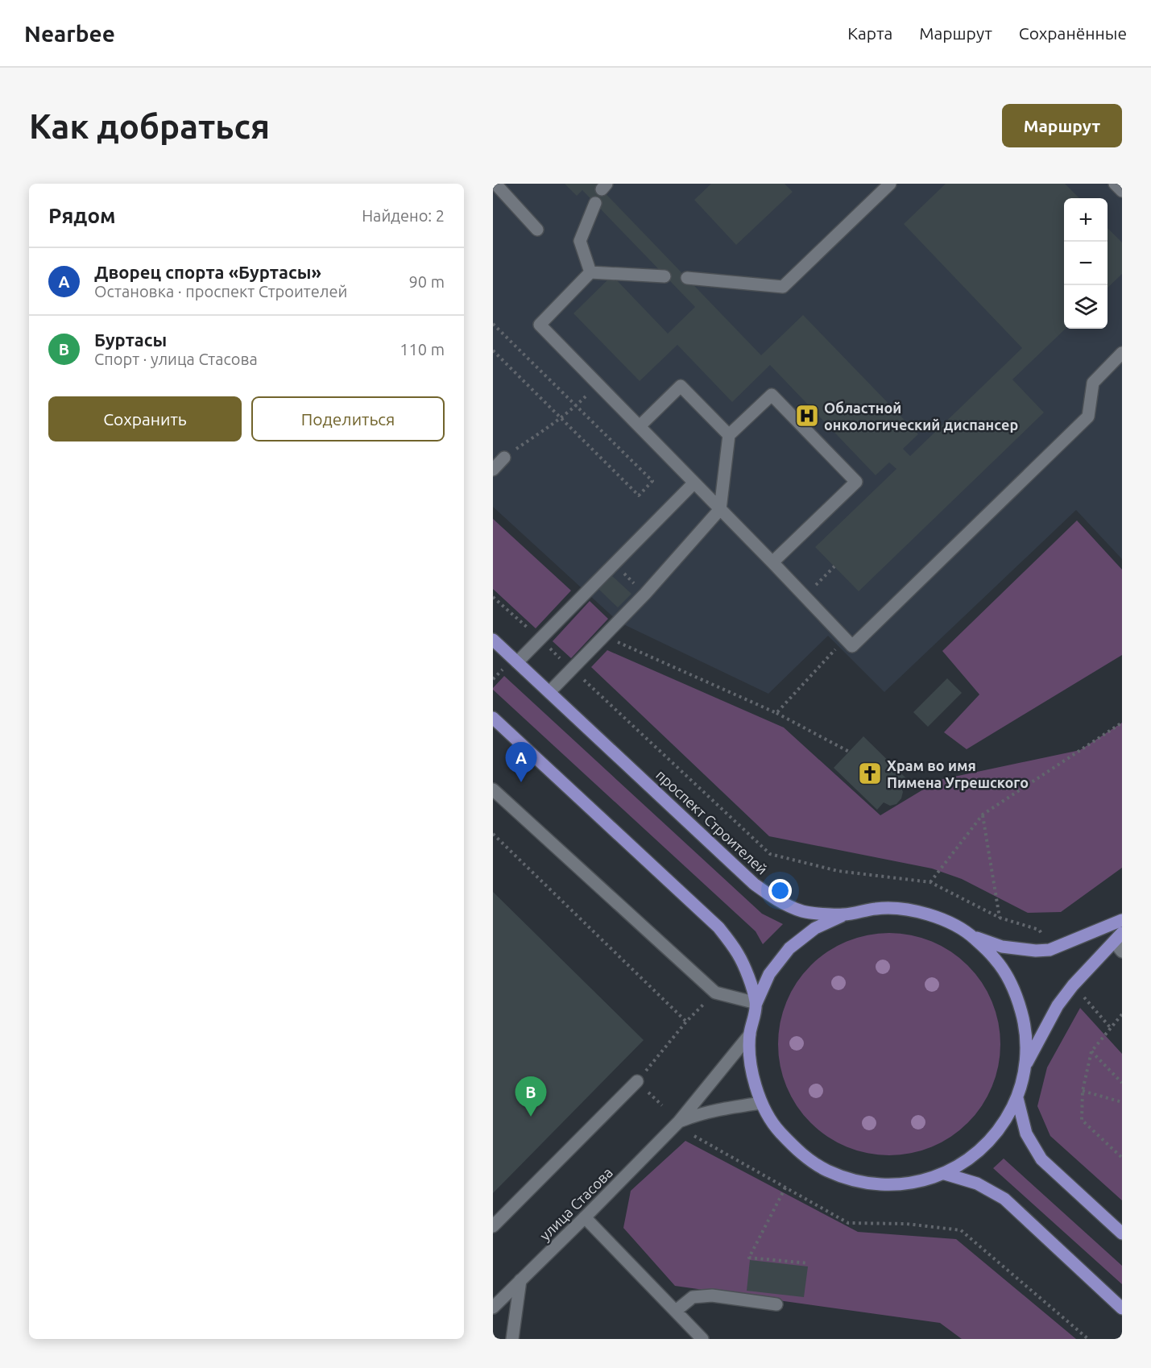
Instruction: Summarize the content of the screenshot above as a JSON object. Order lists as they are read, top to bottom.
{
  "streets": {
    "main road": ["проспект Строителей"],
    "street": ["улица Стасова"]
  },
  "places": {
    "hospital": ["Областной онкологический диспансер"],
    "church": ["Храм во имя Пимена Угрешского"]
  },
  "page": {
    "header": "Nearbee",
    "nav": ["Карта", "Маршрут", "Сохранённые"],
    "buttons": [
      "Маршрут",
      ["Сохранить", "Поделиться"]
    ],
    "title": "Как добраться",
    "heading": ["Рядом", "Найдено: 2"],
    "map_buttons": ["+", "−"],
    "list": [
      {
        "mark": "A",
        "name": "Дворец спорта «Буртасы»",
        "note": "Остановка · проспект Строителей",
        "value": "90 m"
      },
      {
        "mark": "B",
        "name": "Буртасы",
        "note": "Спорт · улица Стасова",
        "value": "110 m"
      }
    ],
    "pins": ["A", "B"]
  }
}
